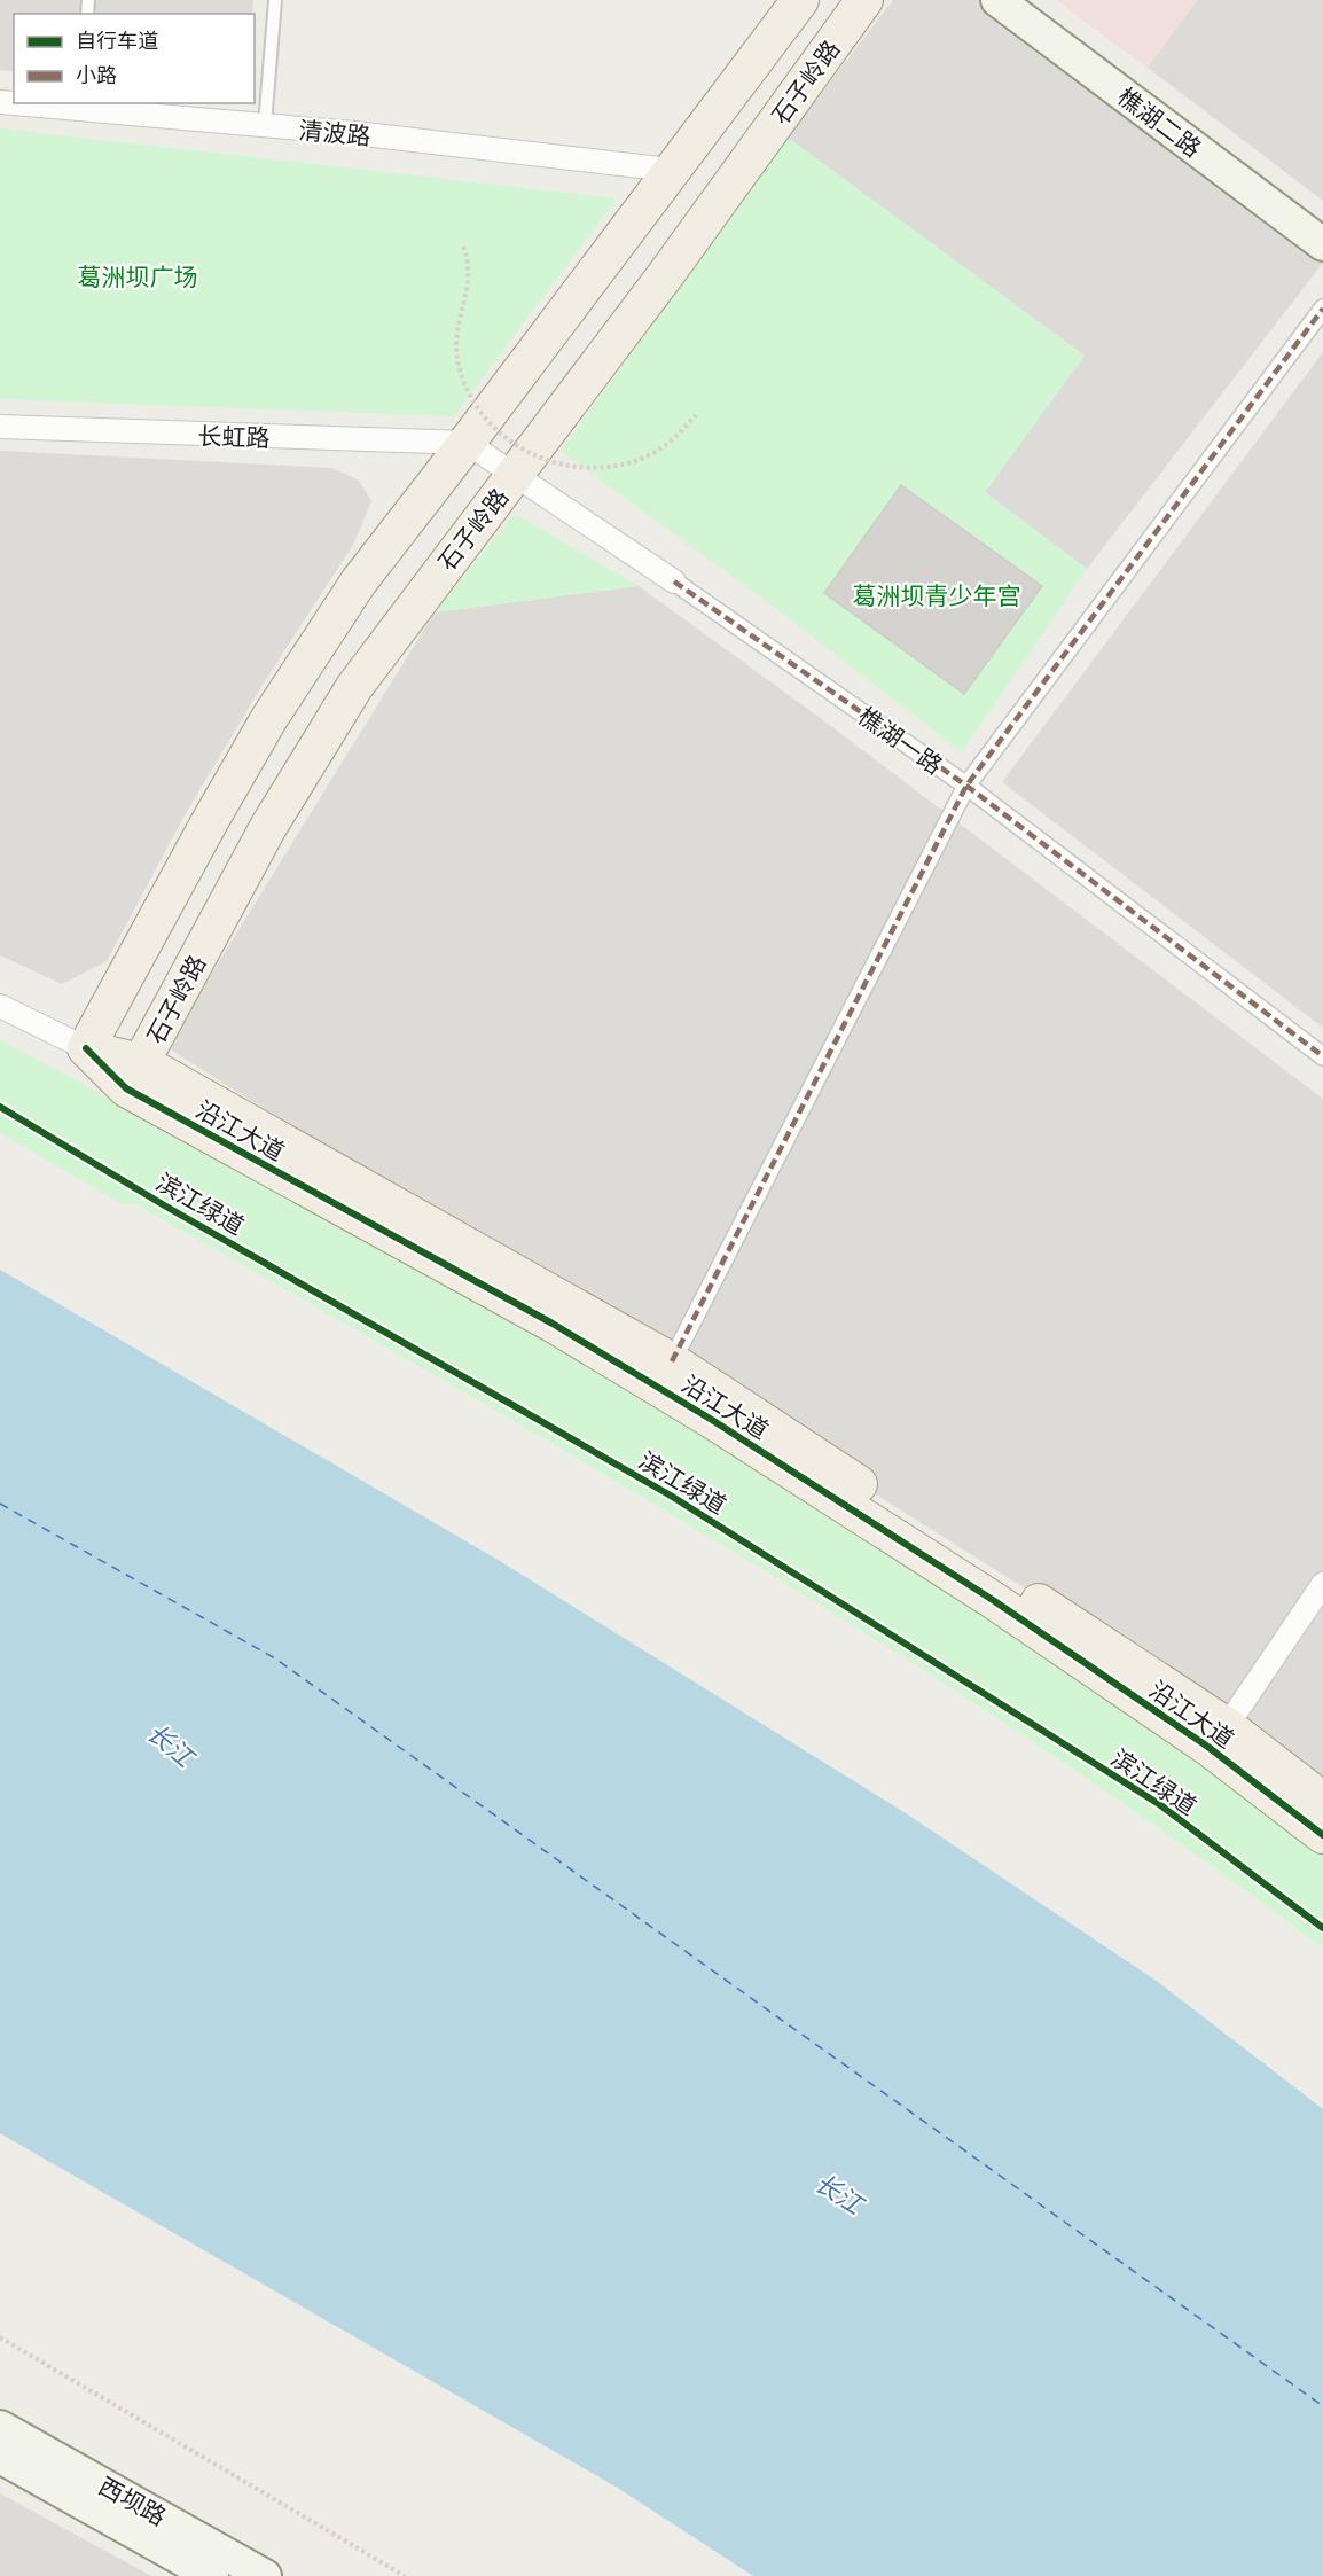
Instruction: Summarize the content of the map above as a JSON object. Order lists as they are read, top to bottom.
{
  "streets": {
    "main road": [
      "石子岭路",
      "樵湖二路",
      "沿江大道",
      "西坝路"
    ],
    "street": ["清波路", "长虹路", "樵湖一路"],
    "cycle path": ["滨江绿道"]
  },
  "crossings": [
    ["石子岭路", "樵湖一路"],
    ["石子岭路", "沿江大道"],
    ["长虹路", "樵湖一路"]
  ],
  "water": ["长江"],
  "parks": ["葛洲坝广场", "葛洲坝青少年宫"],
  "legend": ["自行车道", "小路"]
}
